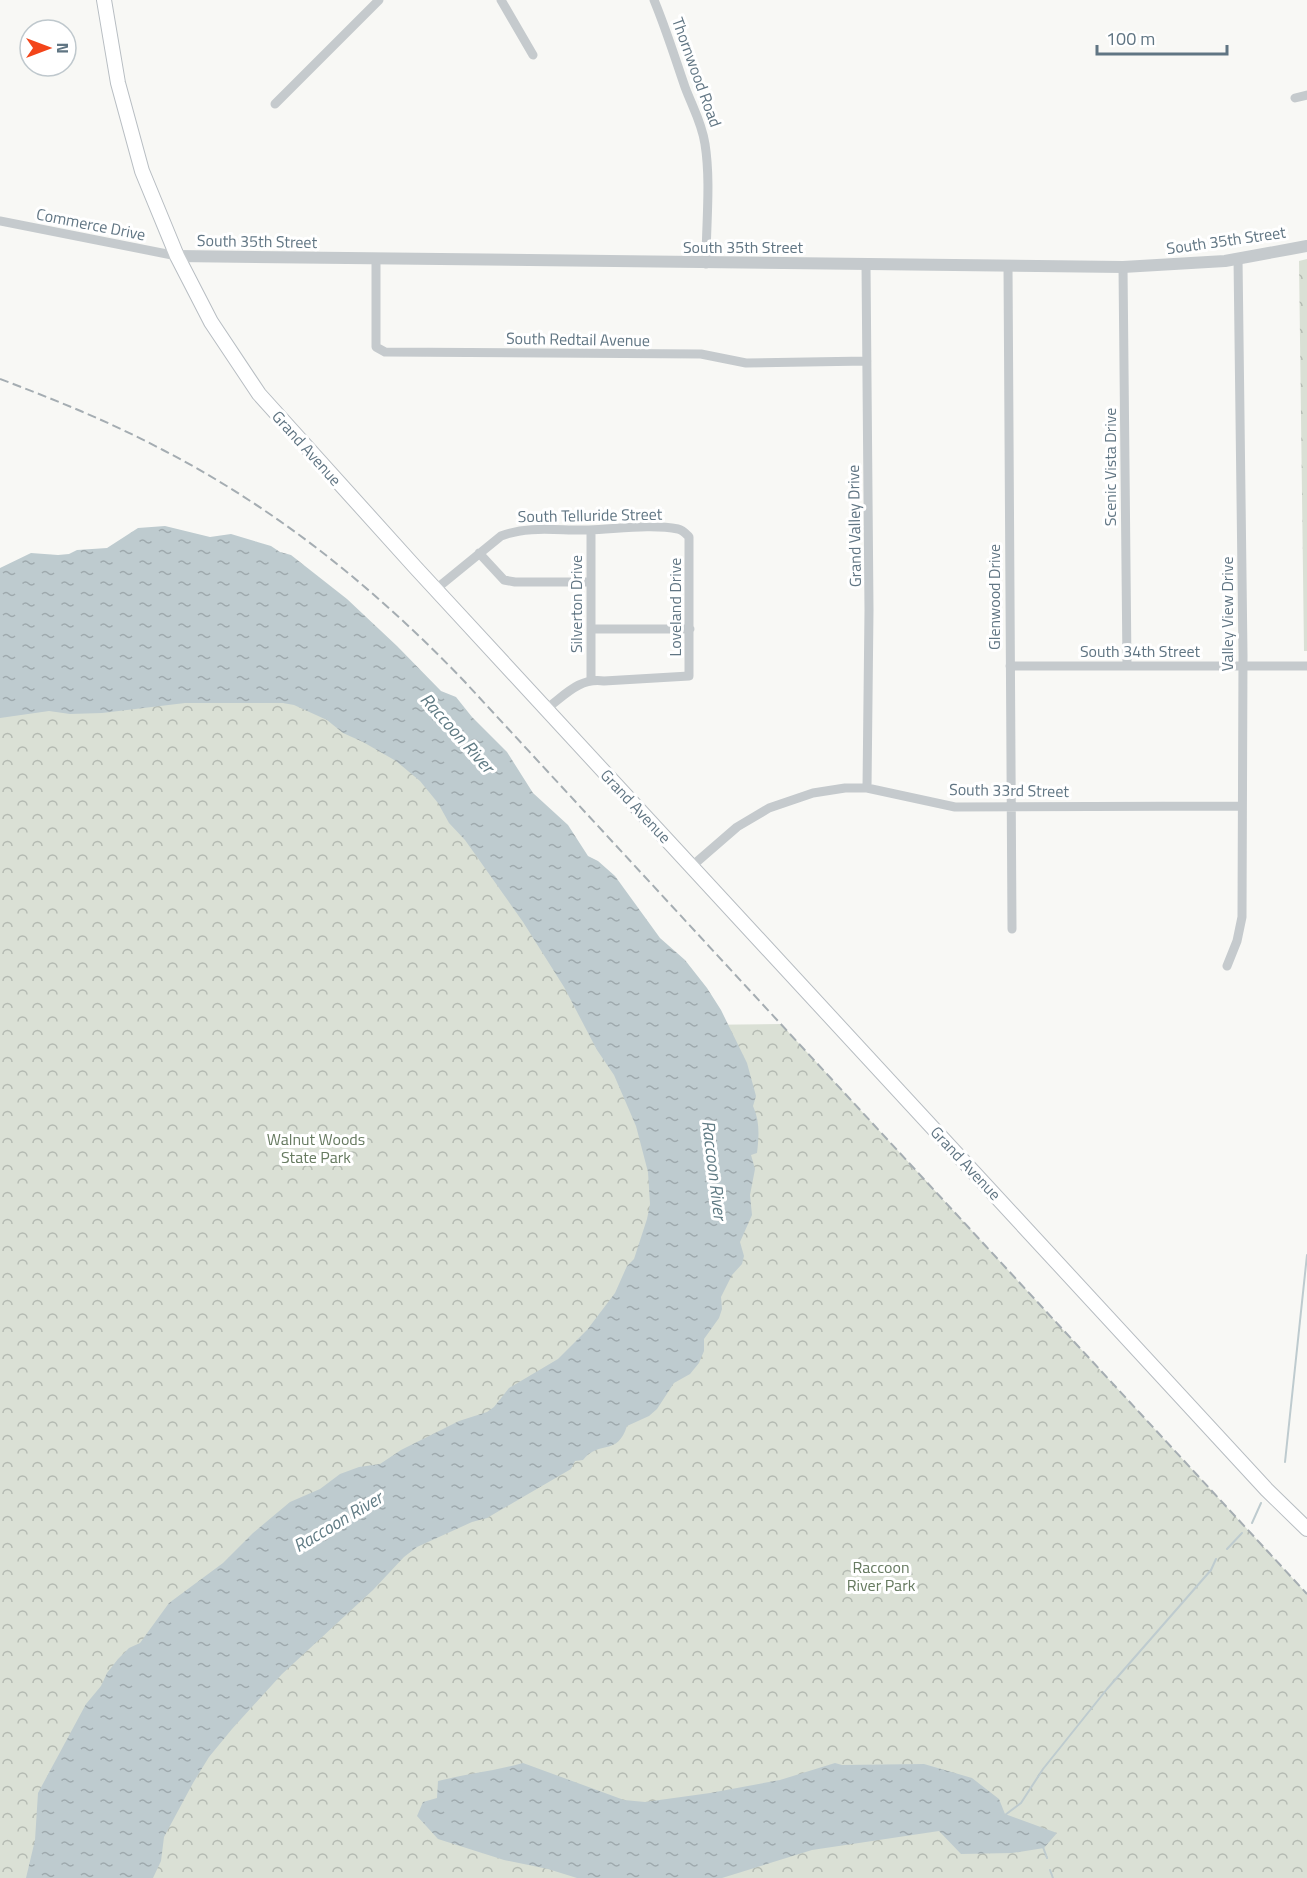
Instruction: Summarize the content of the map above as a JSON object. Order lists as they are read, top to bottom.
{
  "streets": {
    "main road": ["Grand Avenue"],
    "street": [
      "Thornwood Road",
      "Commerce Drive",
      "South 35th Street",
      "South Redtail Avenue",
      "Scenic Vista Drive",
      "South Telluride Street",
      "Grand Valley Drive",
      "Glenwood Drive",
      "Silverton Drive",
      "Loveland Drive",
      "Valley View Drive",
      "South 34th Street",
      "South 33rd Street"
    ]
  },
  "crossings": [
    ["Thornwood Road", "South 35th Street"],
    ["Commerce Drive", "South 35th Street"],
    ["Commerce Drive", "Grand Avenue"],
    ["South 35th Street", "South Redtail Avenue"],
    ["South 35th Street", "Grand Avenue"],
    ["South 35th Street", "Scenic Vista Drive"],
    ["South 35th Street", "Grand Valley Drive"],
    ["South 35th Street", "Glenwood Drive"],
    ["South 35th Street", "Valley View Drive"],
    ["South Redtail Avenue", "Grand Valley Drive"],
    ["Grand Avenue", "South Telluride Street"],
    ["Grand Avenue", "South 33rd Street"],
    ["Scenic Vista Drive", "South 34th Street"],
    ["South Telluride Street", "Silverton Drive"],
    ["South Telluride Street", "Loveland Drive"],
    ["Grand Valley Drive", "South 33rd Street"],
    ["Glenwood Drive", "South 34th Street"],
    ["Glenwood Drive", "South 33rd Street"],
    ["Silverton Drive", "Loveland Drive"],
    ["Valley View Drive", "South 34th Street"],
    ["Valley View Drive", "South 33rd Street"]
  ],
  "water": ["Raccoon River"],
  "parks": ["Walnut Woods State Park", "Raccoon River Park"],
  "scale_bar": "100 m",
  "north": "right"
}
